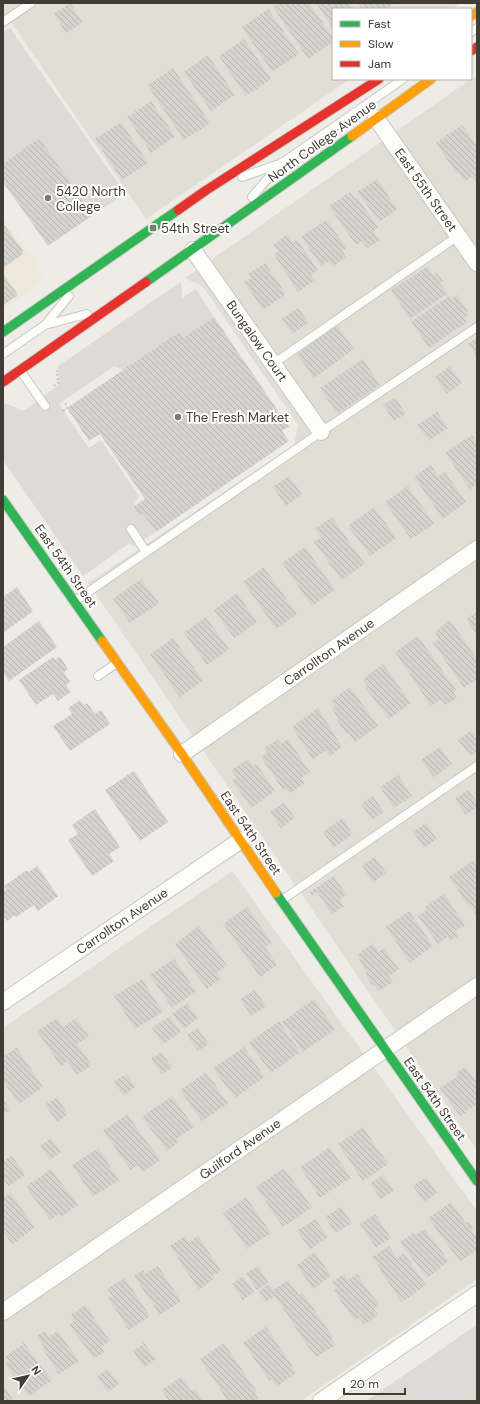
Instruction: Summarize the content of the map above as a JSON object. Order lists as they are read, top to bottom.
{
  "streets": {
    "main road": ["North College Avenue", "East 54th Street"],
    "street": [
      "East 55th Street",
      "Bungalow Court",
      "Carrollton Avenue",
      "Guilford Avenue"
    ]
  },
  "crossings": [
    ["North College Avenue", "East 55th Street"],
    ["North College Avenue", "Bungalow Court"],
    ["East 54th Street", "Carrollton Avenue"],
    ["East 54th Street", "Guilford Avenue"]
  ],
  "places": {
    "other": ["5420 North College", "The Fresh Market"],
    "transit": ["54th Street"]
  },
  "legend": ["Fast", "Slow", "Jam"],
  "scale_bar": "20 m",
  "north": "top right"
}
